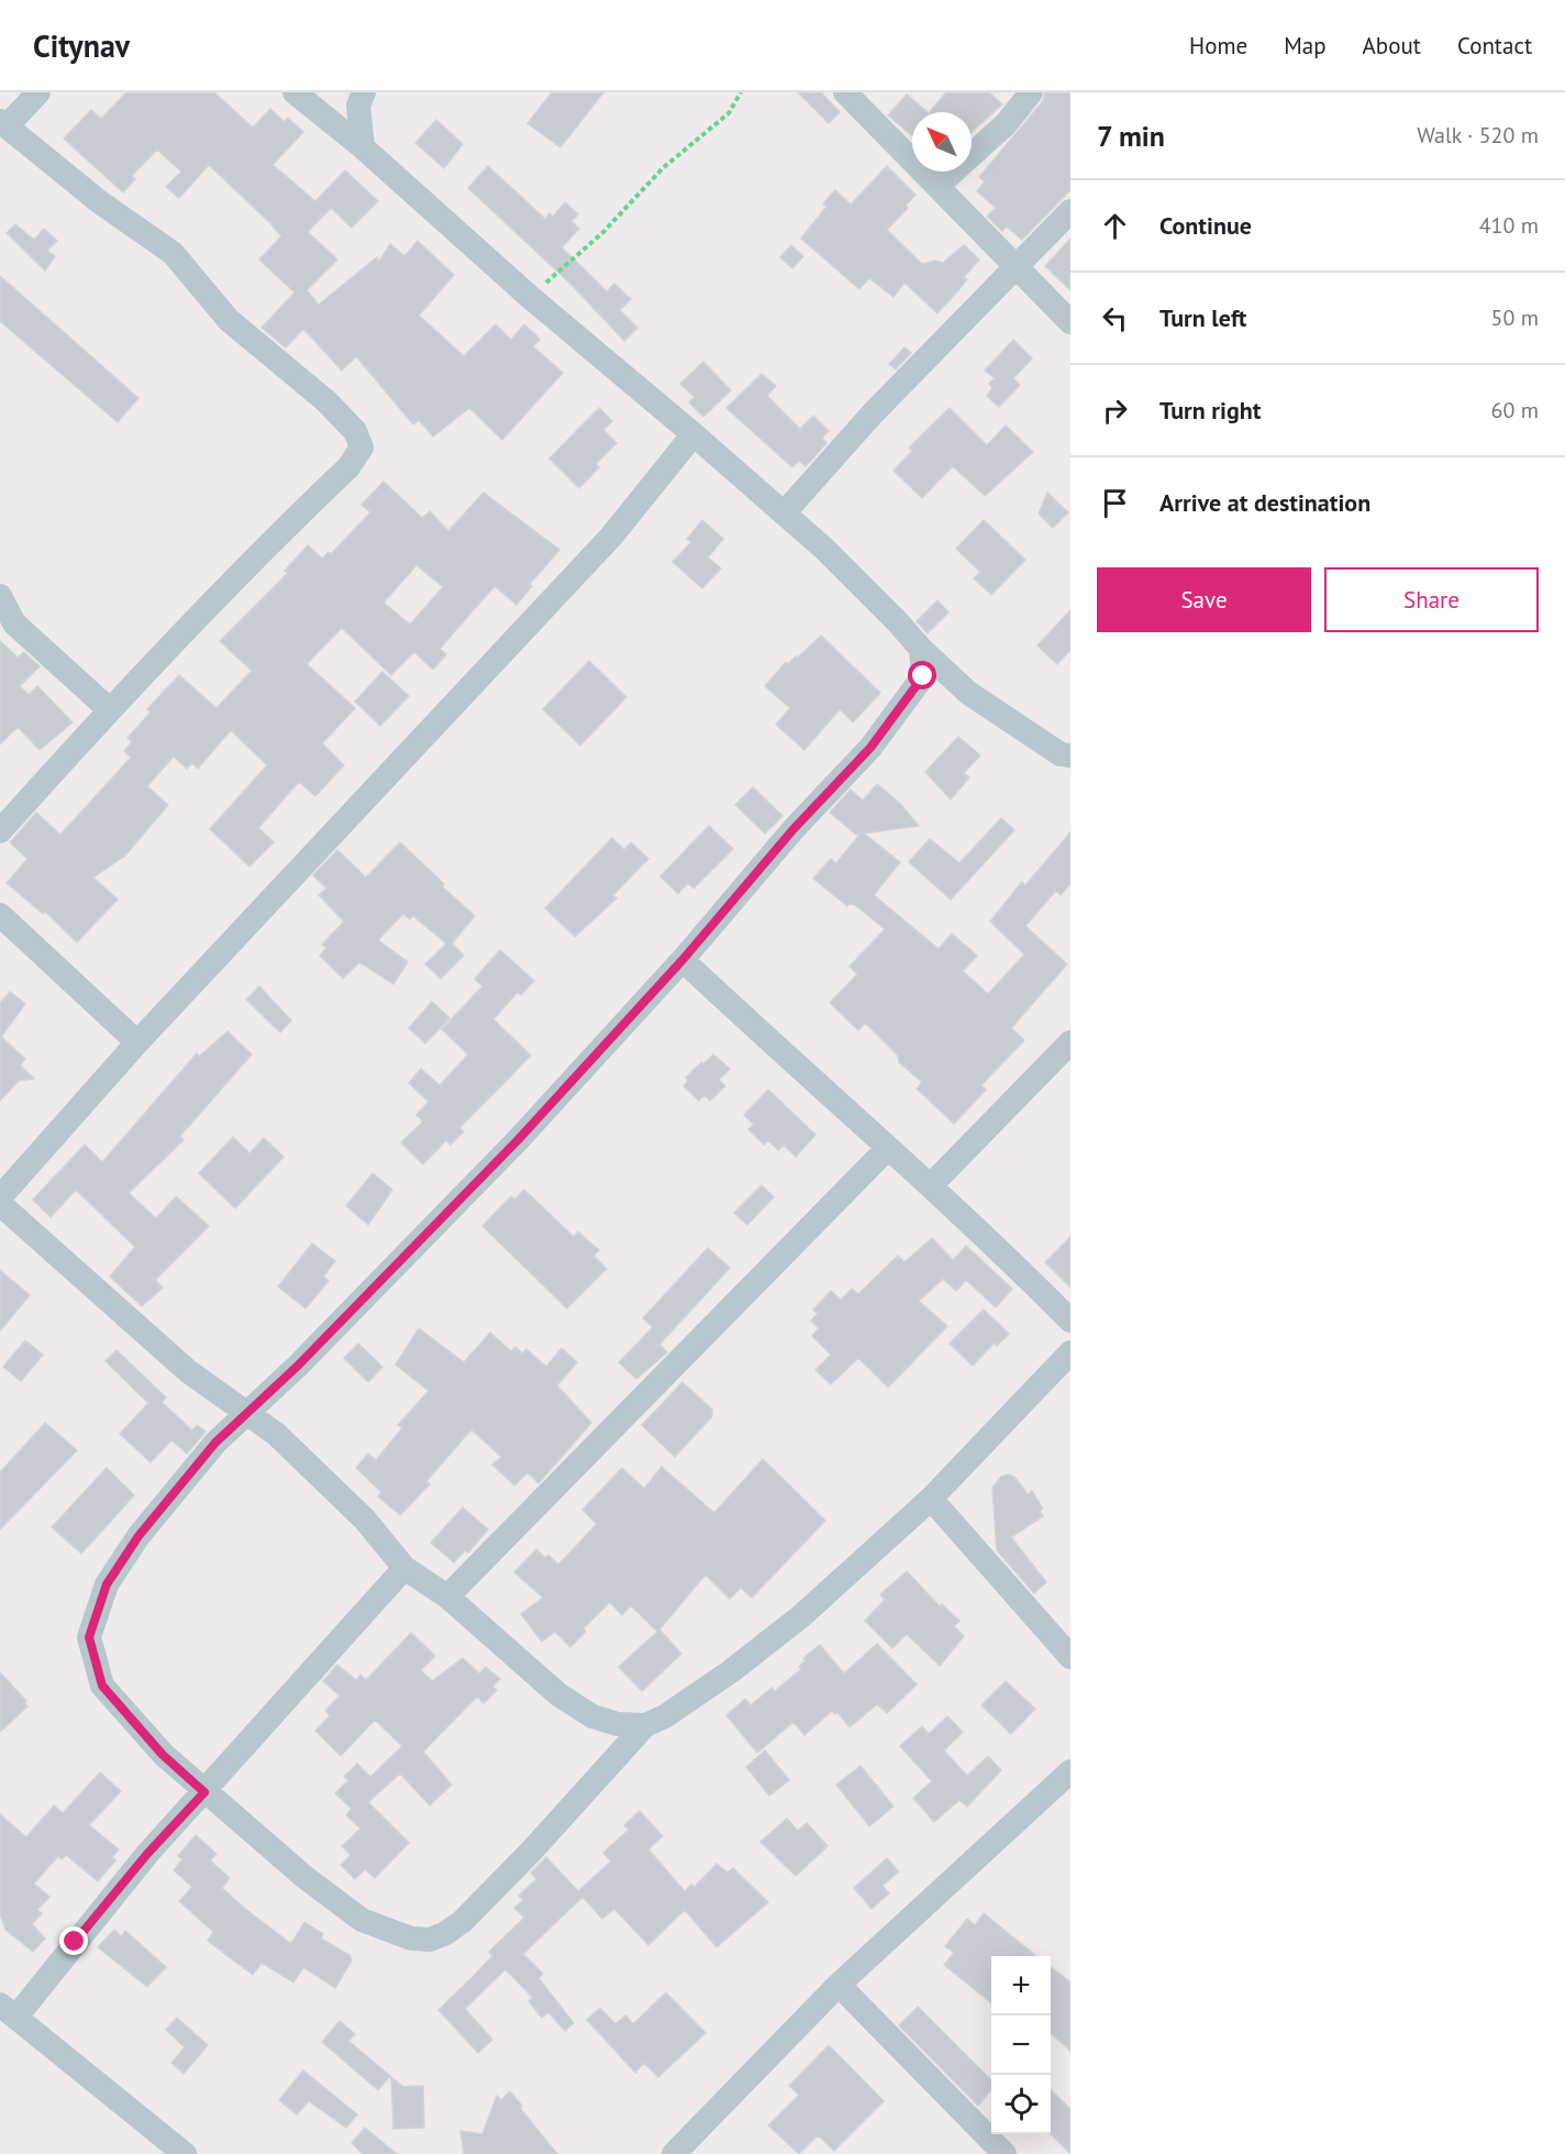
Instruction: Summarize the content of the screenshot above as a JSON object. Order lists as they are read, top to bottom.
{
  "north": "top left",
  "page": {
    "header": "Citynav",
    "nav": [
      "Home",
      "Map",
      "About",
      "Contact"
    ],
    "heading": ["7 min", "Walk · 520 m"],
    "list": [
      ["Continue", "410 m"],
      ["Turn left", "50 m"],
      ["Turn right", "60 m"],
      "Arrive at destination"
    ],
    "buttons": ["Save", "Share"],
    "map_buttons": ["+", "−"]
  }
}
